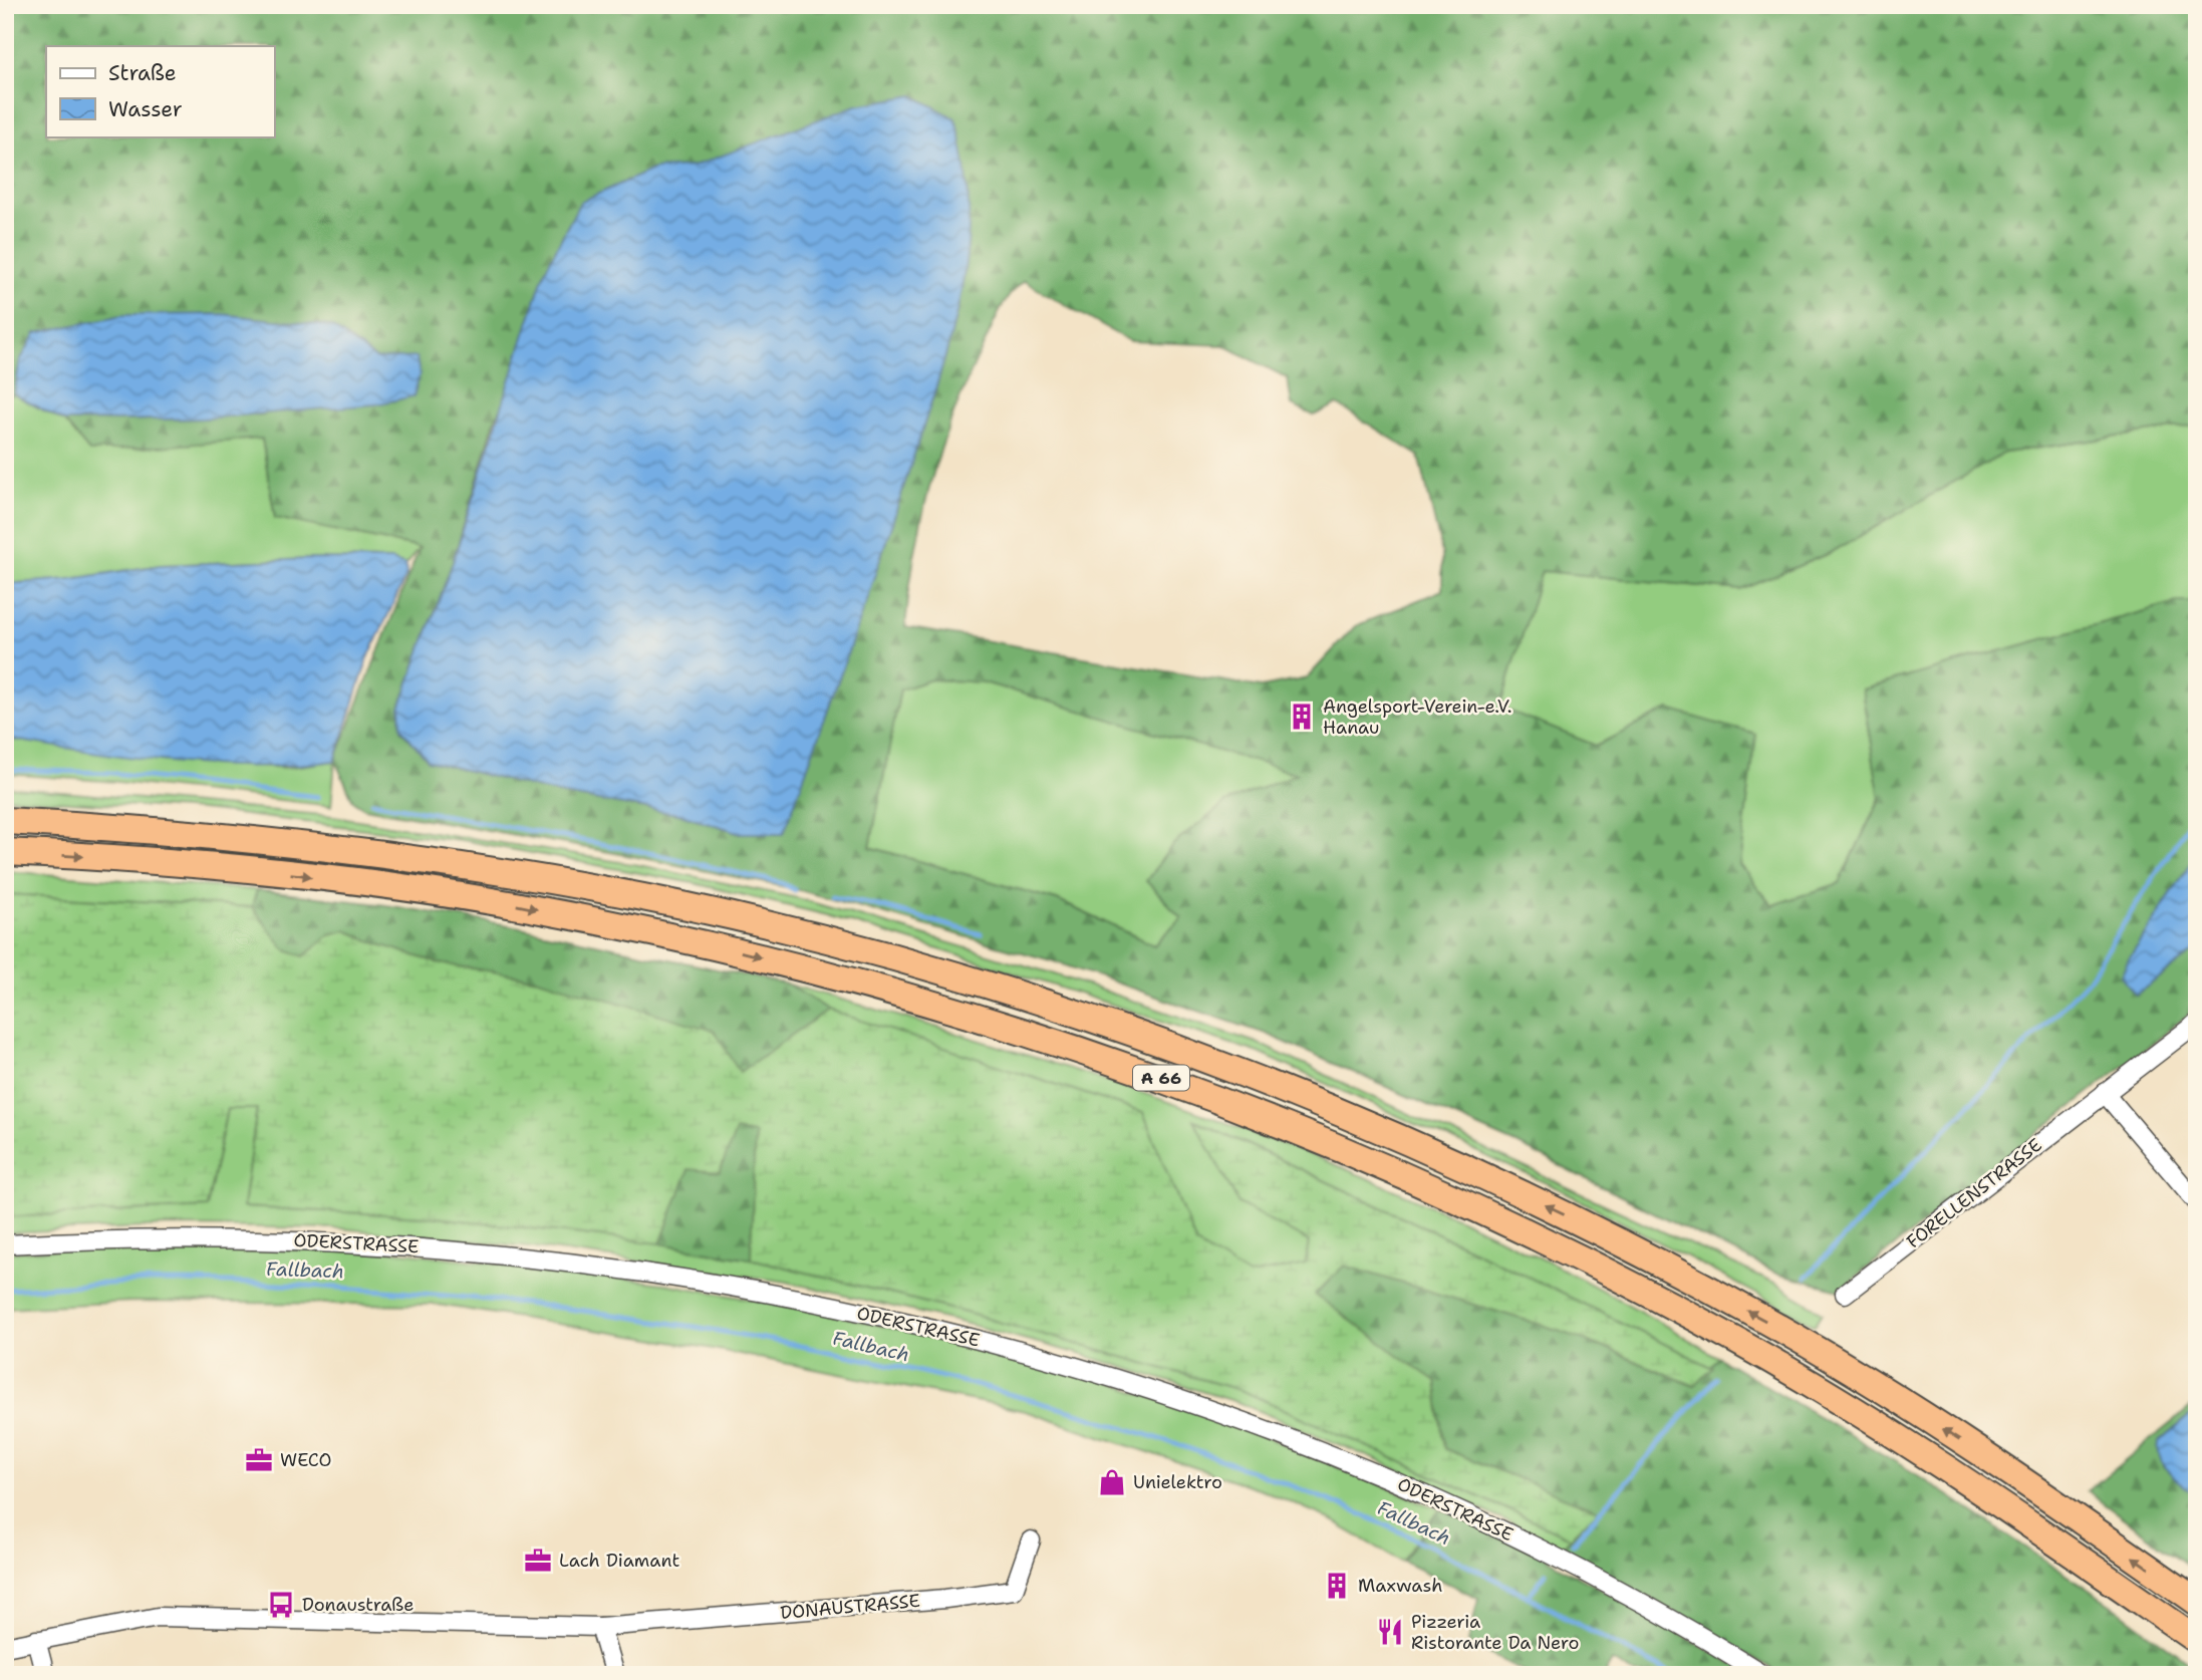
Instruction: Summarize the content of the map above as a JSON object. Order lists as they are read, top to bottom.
{
  "streets": {
    "highway": ["A 66"],
    "street": ["FORELLENSTRASSE", "ODERSTRASSE", "DONAUSTRASSE"]
  },
  "water": ["Fallbach"],
  "places": {
    "building": ["Angelsport-Verein-e.V. Hanau", "Maxwash"],
    "office": ["WECO", "Lach Diamant"],
    "shop": ["Unielektro"],
    "bus stop": ["Donaustraße"],
    "restaurant": ["Pizzeria Ristorante Da Nero"]
  },
  "legend": ["Straße", "Wasser"]
}
